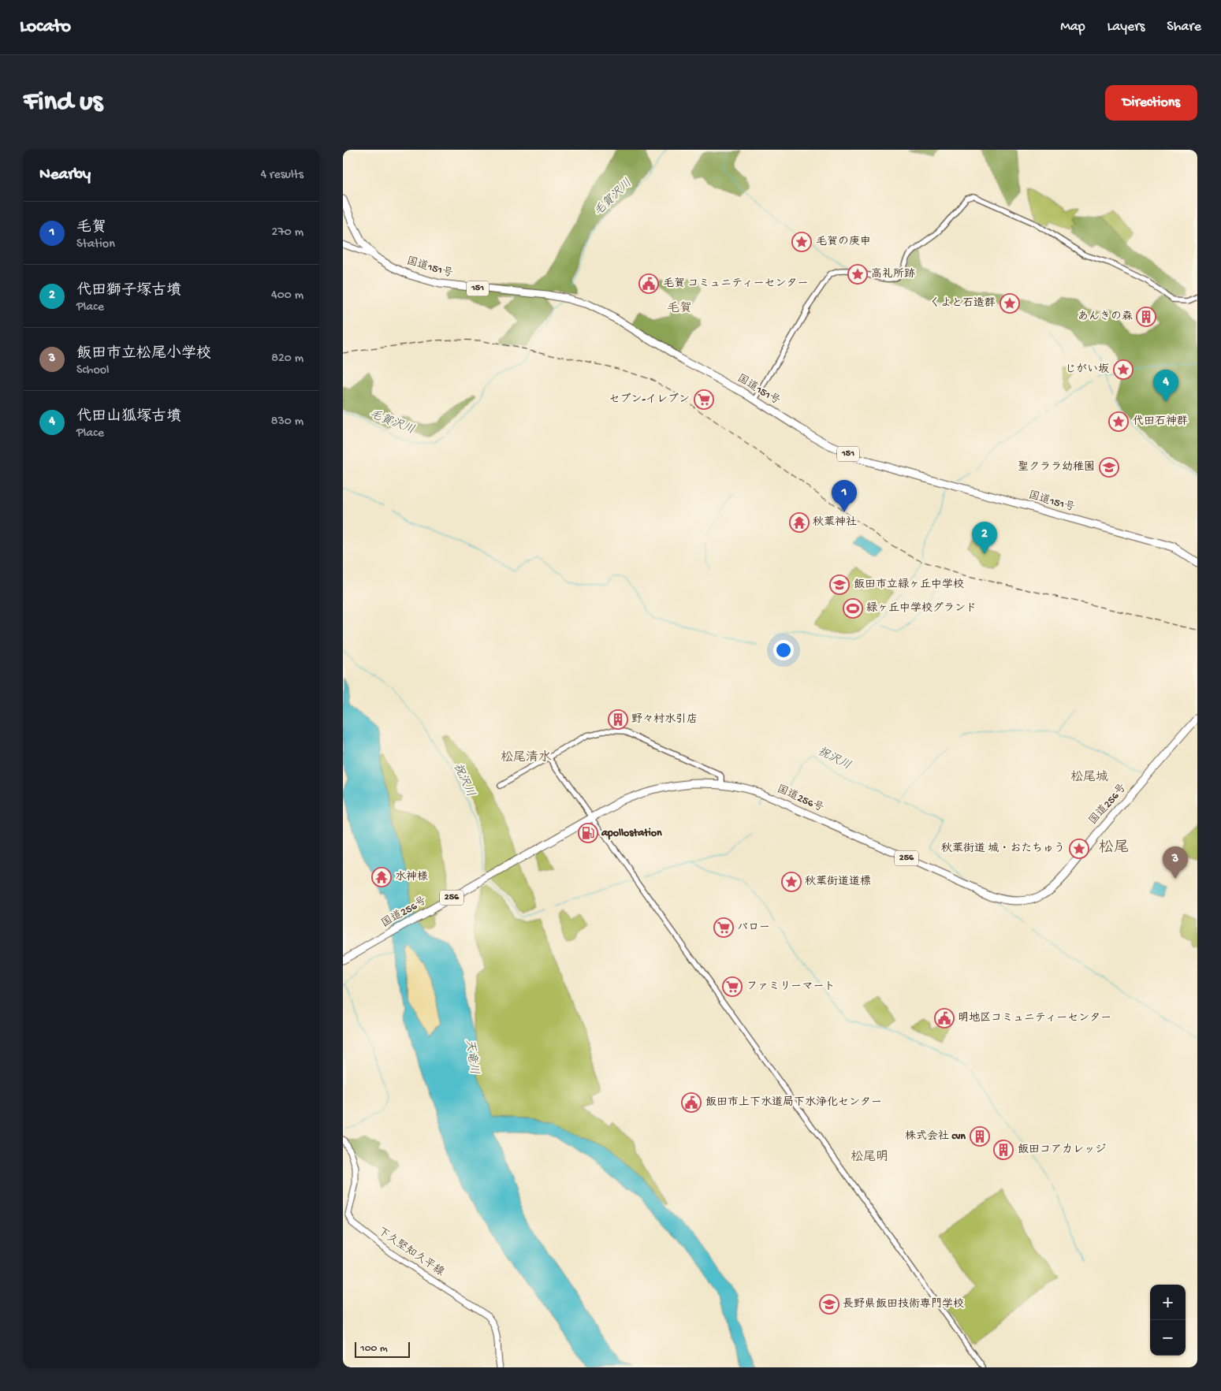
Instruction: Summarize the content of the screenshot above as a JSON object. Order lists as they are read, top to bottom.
{
  "streets": {
    "highway": [
      "国道151号",
      "151",
      "国道256号",
      "256"
    ],
    "main road": ["下久堅知久平線"]
  },
  "districts": [
    "毛賀",
    "松尾清水",
    "松尾城",
    "松尾",
    "松尾明"
  ],
  "water": ["毛賀沢川", "祝沢川", "天竜川"],
  "places": {
    "place": [
      "毛賀の庚申",
      "高礼所跡",
      "くよと石造群",
      "じがい坂",
      "代田石神群",
      "秋葉街道 城・おたちゅう",
      "秋葉街道道標"
    ],
    "public building": ["毛賀 コミュニティーセンター", "明地区コミュニティーセンター", "飯田市上下水道局下水浄化センター"],
    "building": [
      "あんきの森",
      "野々村水引店",
      "株式会社 cvn",
      "飯田コアカレッジ"
    ],
    "supermarket": ["セブン-イレブン", "バロー", "ファミリーマート"],
    "school or university": ["聖クララ幼稚園", "飯田市立緑ヶ丘中学校", "長野県飯田技術専門学校"],
    "temple": ["秋葉神社", "水神様"],
    "sports": ["緑ヶ丘中学校グランド"],
    "fuel station": ["apollostation"]
  },
  "scale_bar": "100 m",
  "page": {
    "header": "Locato",
    "nav": ["Map", "Layers", "Share"],
    "buttons": "Directions",
    "title": "Find us",
    "heading": ["Nearby", "4 results"],
    "list": [
      {
        "mark": "1",
        "name": "毛賀",
        "note": "Station",
        "value": "270 m"
      },
      {
        "mark": "2",
        "name": "代田獅子塚古墳",
        "note": "Place",
        "value": "400 m"
      },
      {
        "mark": "3",
        "name": "飯田市立松尾小学校",
        "note": "School",
        "value": "820 m"
      },
      {
        "mark": "4",
        "name": "代田山狐塚古墳",
        "note": "Place",
        "value": "830 m"
      }
    ],
    "pins": [
      "4",
      "1",
      "2",
      "3"
    ],
    "map_buttons": ["+", "−"],
    "scale": "100 m"
  }
}
